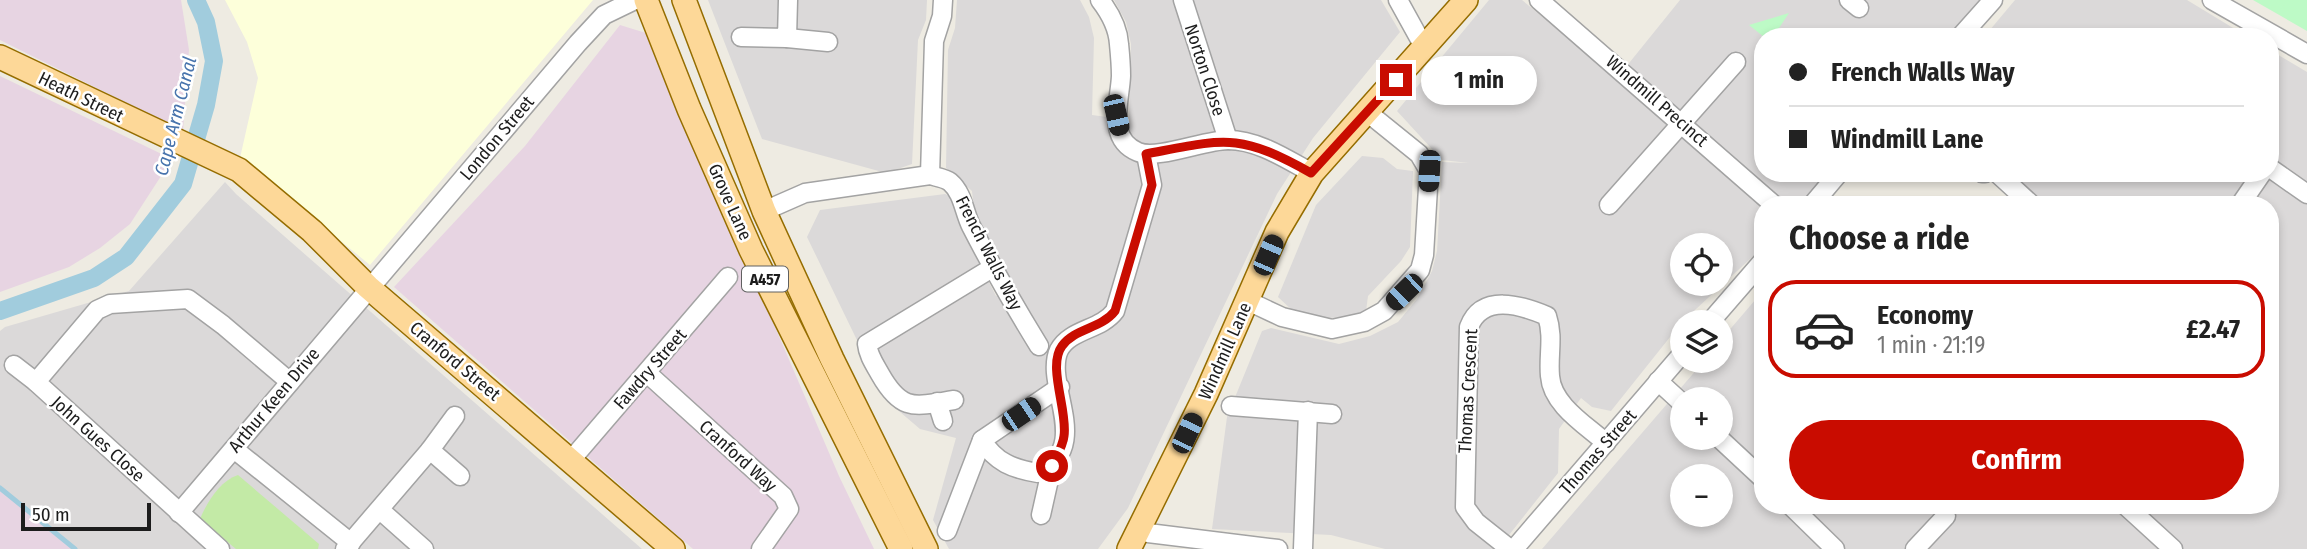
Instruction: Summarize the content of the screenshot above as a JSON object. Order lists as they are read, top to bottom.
{
  "streets": {
    "main road": [
      "Heath Street",
      "Grove Lane",
      "A457",
      "Windmill Lane",
      "Cranford Street"
    ],
    "street": [
      "Norton Close",
      "Windmill Precinct",
      "London Street",
      "French Walls Way",
      "Fawdry Street",
      "Thomas Crescent",
      "Arthur Keen Drive",
      "John Gues Close",
      "Thomas Street",
      "Cranford Way"
    ]
  },
  "crossings": [
    ["Heath Street", "Cranford Street"],
    ["London Street", "Cranford Street"],
    ["London Street", "Arthur Keen Drive"],
    ["Cranford Street", "Fawdry Street"],
    ["Cranford Street", "Arthur Keen Drive"],
    ["Fawdry Street", "Cranford Way"],
    ["Thomas Crescent", "Thomas Street"],
    ["Arthur Keen Drive", "John Gues Close"]
  ],
  "water": ["Cape Arm Canal"],
  "scale_bar": "50 m",
  "page": {
    "banner": ["French Walls Way", "Windmill Lane"],
    "bubble": "1 min",
    "heading": "Choose a ride",
    "map_buttons": ["+", "−"],
    "list": [
      {
        "name": "Economy",
        "note": "1 min · 21:19",
        "value": "£2.47"
      }
    ],
    "buttons": "Confirm",
    "scale": "50 m"
  }
}
